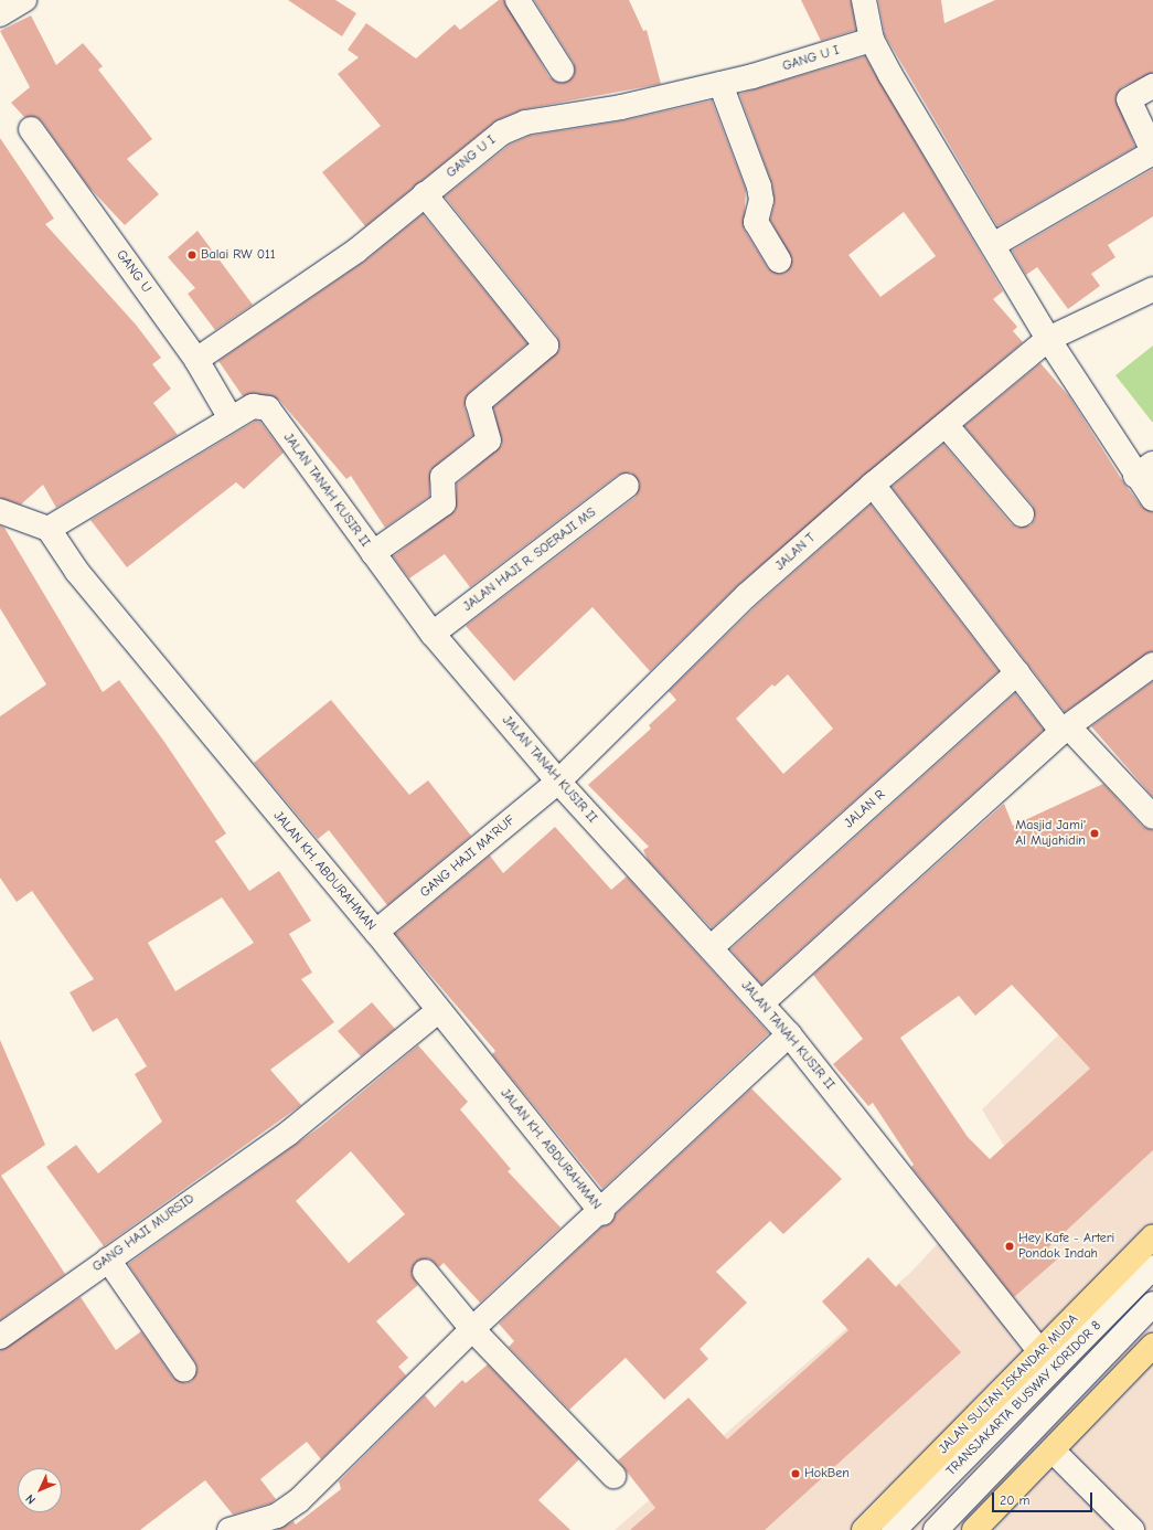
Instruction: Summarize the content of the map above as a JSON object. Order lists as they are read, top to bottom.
{
  "streets": {
    "highway": ["JALAN SULTAN ISKANDAR MUDA"],
    "street": [
      "GANG U I",
      "GANG U",
      "JALAN TANAH KUSIR II",
      "JALAN T",
      "JALAN HAJI R. SOERAJI MS",
      "JALAN R",
      "GANG HAJI MA'RUF",
      "JALAN KH. ABDURAHMAN",
      "GANG HAJI MURSID",
      "TRANSJAKARTA BUSWAY KORIDOR 8"
    ]
  },
  "crossings": [
    ["GANG U I", "GANG U"],
    ["GANG U", "JALAN TANAH KUSIR II"],
    ["JALAN TANAH KUSIR II", "JALAN T"],
    ["JALAN TANAH KUSIR II", "JALAN HAJI R. SOERAJI MS"],
    ["JALAN TANAH KUSIR II", "JALAN R"],
    ["JALAN TANAH KUSIR II", "GANG HAJI MA'RUF"],
    ["JALAN TANAH KUSIR II", "JALAN KH. ABDURAHMAN"],
    ["JALAN TANAH KUSIR II", "JALAN SULTAN ISKANDAR MUDA"],
    ["JALAN T", "GANG HAJI MA'RUF"],
    ["GANG HAJI MA'RUF", "JALAN KH. ABDURAHMAN"],
    ["JALAN KH. ABDURAHMAN", "GANG HAJI MURSID"]
  ],
  "places": [
    "Balai RW 011",
    "Masjid Jami' Al Mujahidin",
    "Hey Kafe - Arteri Pondok Indah",
    "HokBen"
  ],
  "scale_bar": "20 m",
  "north": "bottom left"
}
